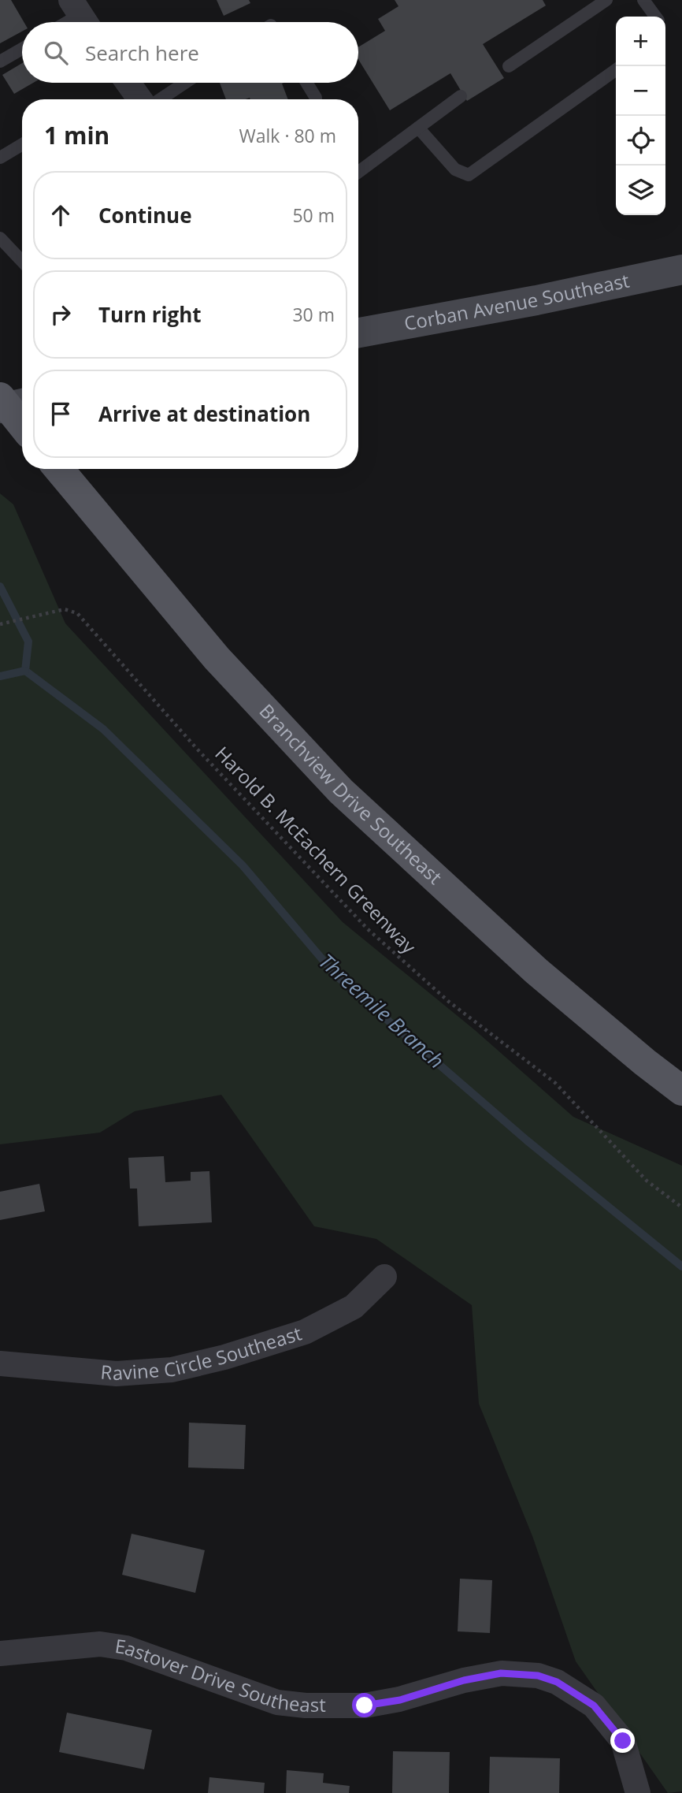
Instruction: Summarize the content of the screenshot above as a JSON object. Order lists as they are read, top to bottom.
{
  "streets": {
    "main road": ["Corban Avenue Southeast", "Branchview Drive Southeast"],
    "street": ["Ravine Circle Southeast", "Eastover Drive Southeast"],
    "path": ["Harold B. McEachern Greenway"]
  },
  "water": ["Threemile Branch"],
  "page": {
    "map_buttons": ["+", "−"],
    "search": "Search here",
    "heading": ["1 min", "Walk · 80 m"],
    "list": [
      ["Continue", "50 m"],
      ["Turn right", "30 m"],
      "Arrive at destination"
    ]
  }
}
